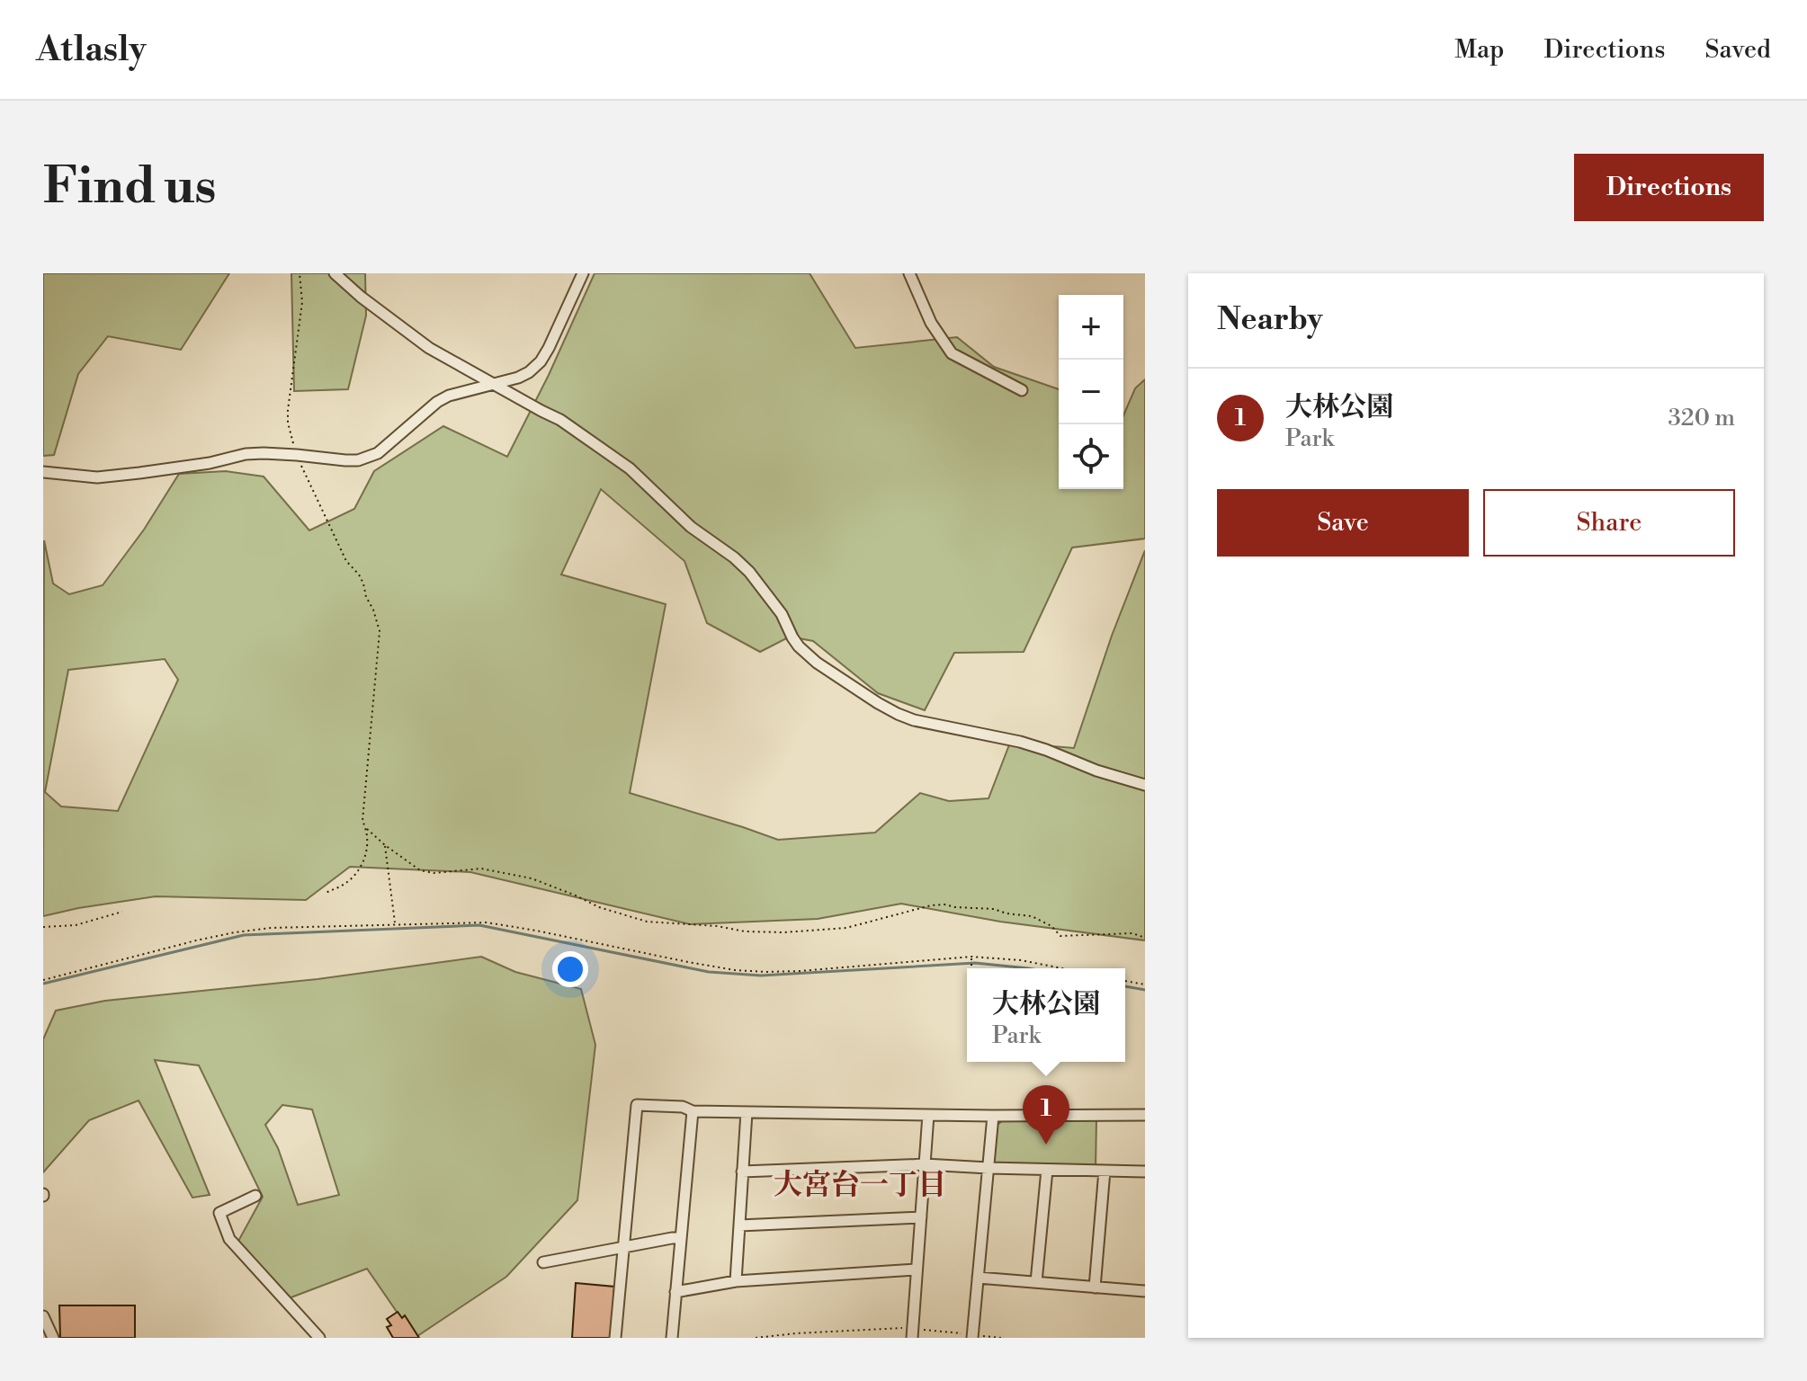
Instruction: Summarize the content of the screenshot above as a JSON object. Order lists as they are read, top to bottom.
{
  "districts": ["大宮台一丁目"],
  "page": {
    "header": "Atlasly",
    "nav": ["Map", "Directions", "Saved"],
    "buttons": [
      "Directions",
      ["Save", "Share"]
    ],
    "title": "Find us",
    "heading": "Nearby",
    "map_buttons": ["+", "−"],
    "list": [
      {
        "mark": "1",
        "name": "大林公園",
        "note": "Park",
        "value": "320 m"
      }
    ],
    "popup": ["大林公園", "Park"],
    "pins": "1"
  }
}
